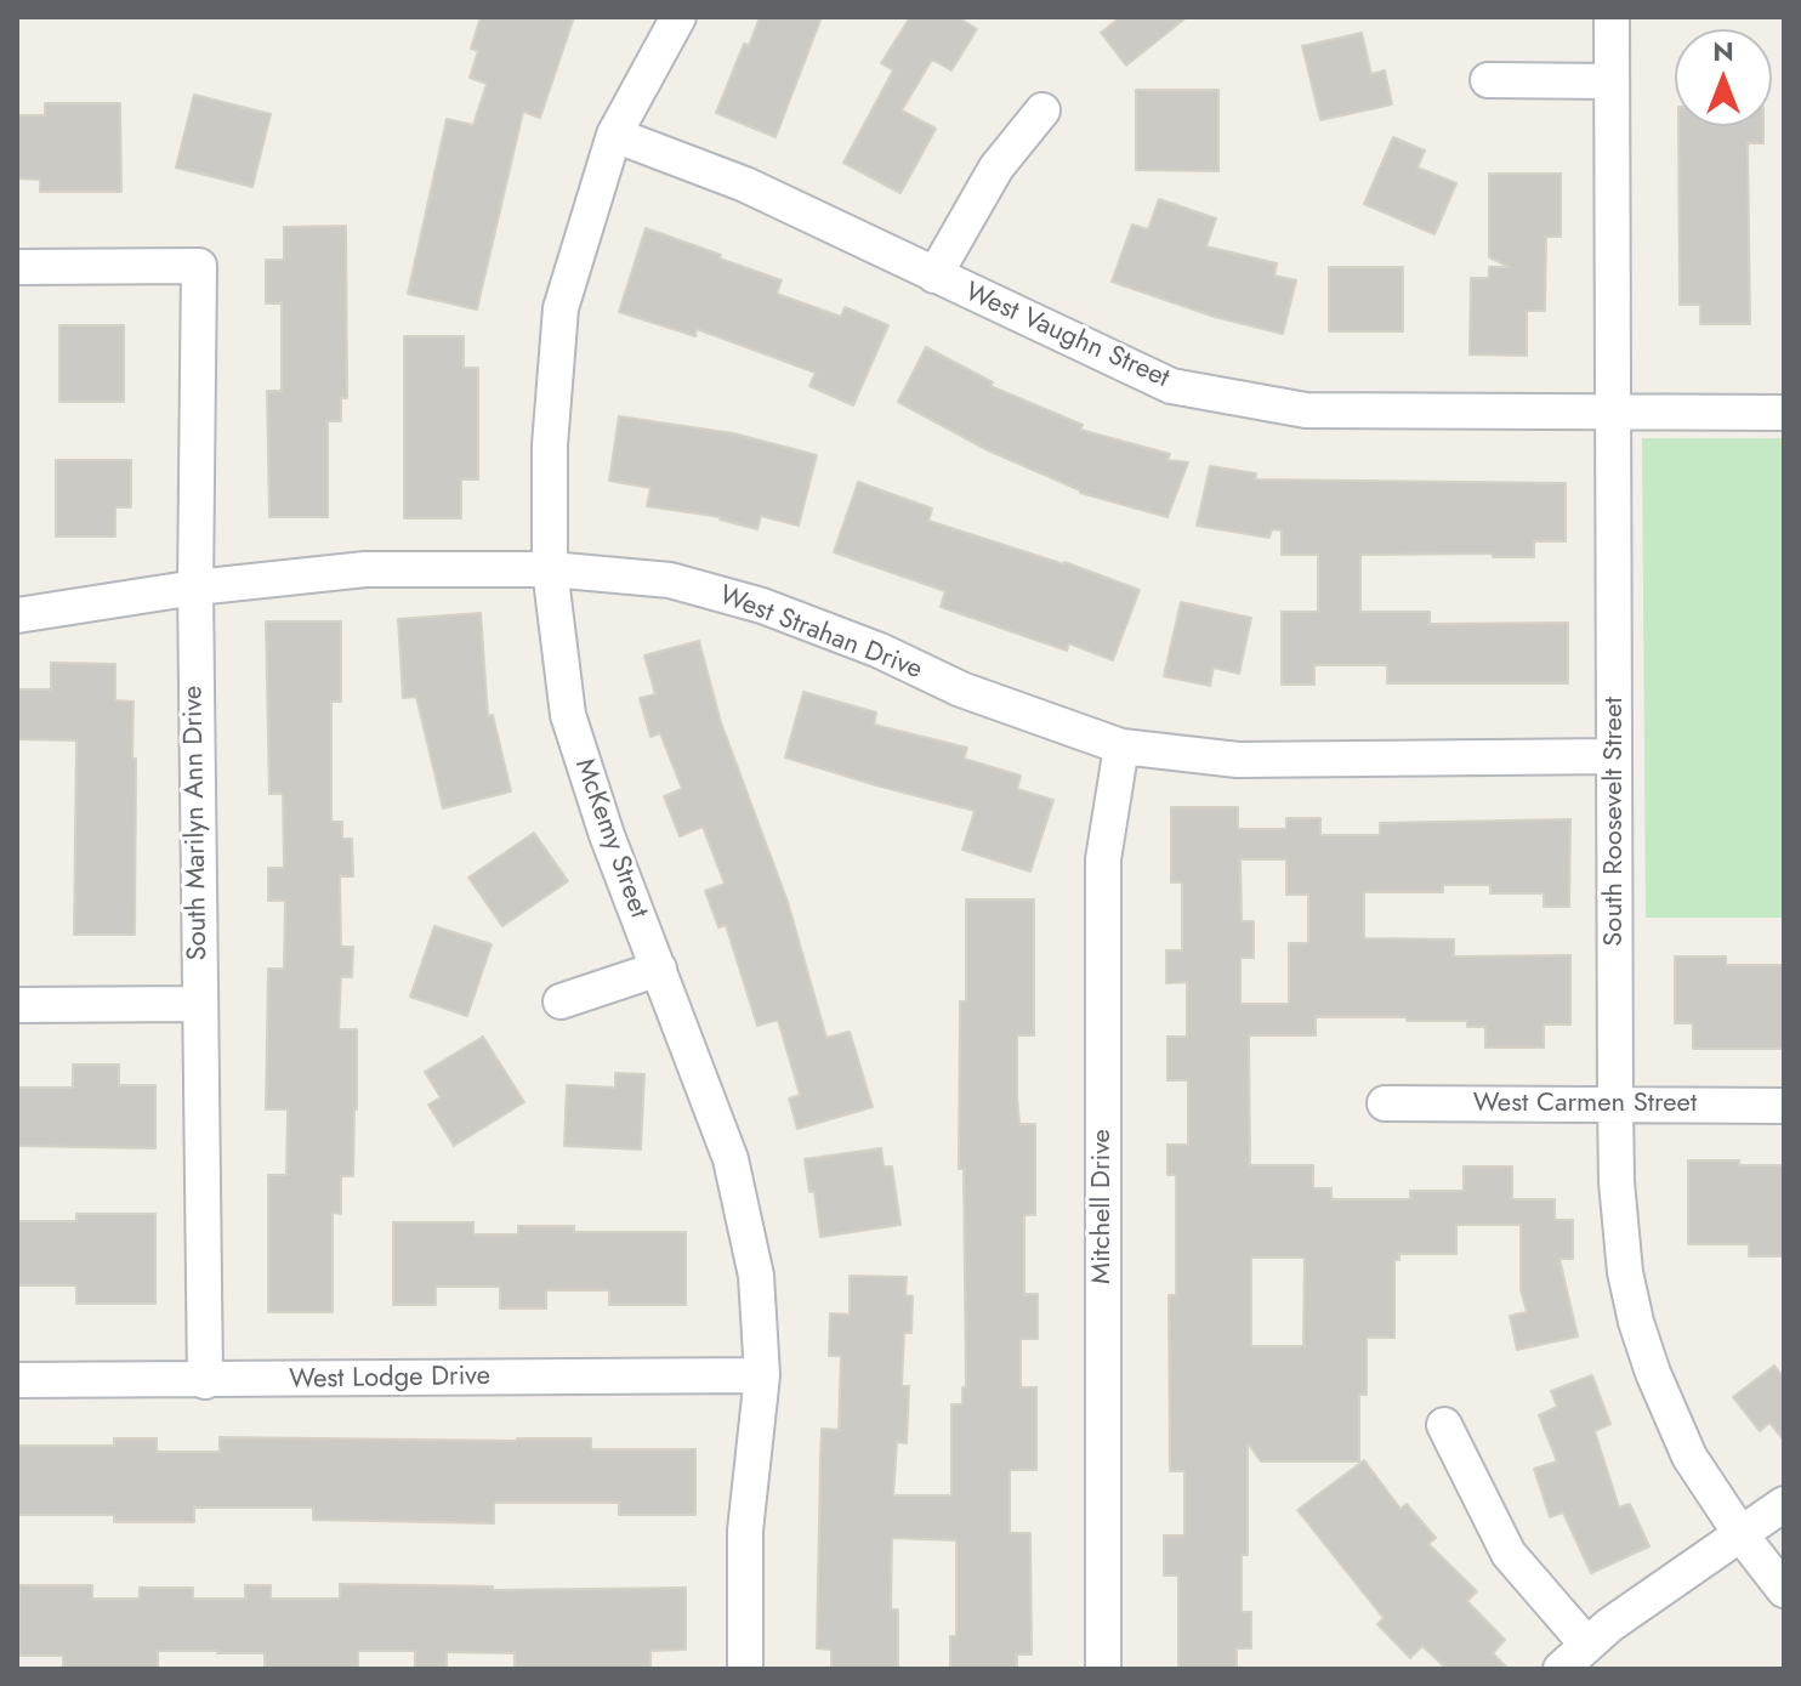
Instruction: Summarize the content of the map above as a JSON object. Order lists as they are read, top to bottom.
{
  "streets": {
    "street": [
      "West Vaughn Street",
      "West Strahan Drive",
      "South Roosevelt Street",
      "South Marilyn Ann Drive",
      "McKemy Street",
      "West Carmen Street",
      "Mitchell Drive",
      "West Lodge Drive"
    ]
  },
  "crossings": [
    ["West Vaughn Street", "South Roosevelt Street"],
    ["West Vaughn Street", "McKemy Street"],
    ["West Strahan Drive", "South Roosevelt Street"],
    ["West Strahan Drive", "South Marilyn Ann Drive"],
    ["West Strahan Drive", "McKemy Street"],
    ["West Strahan Drive", "Mitchell Drive"],
    ["South Roosevelt Street", "West Carmen Street"],
    ["South Marilyn Ann Drive", "West Lodge Drive"],
    ["McKemy Street", "West Lodge Drive"]
  ],
  "north": "top"
}
